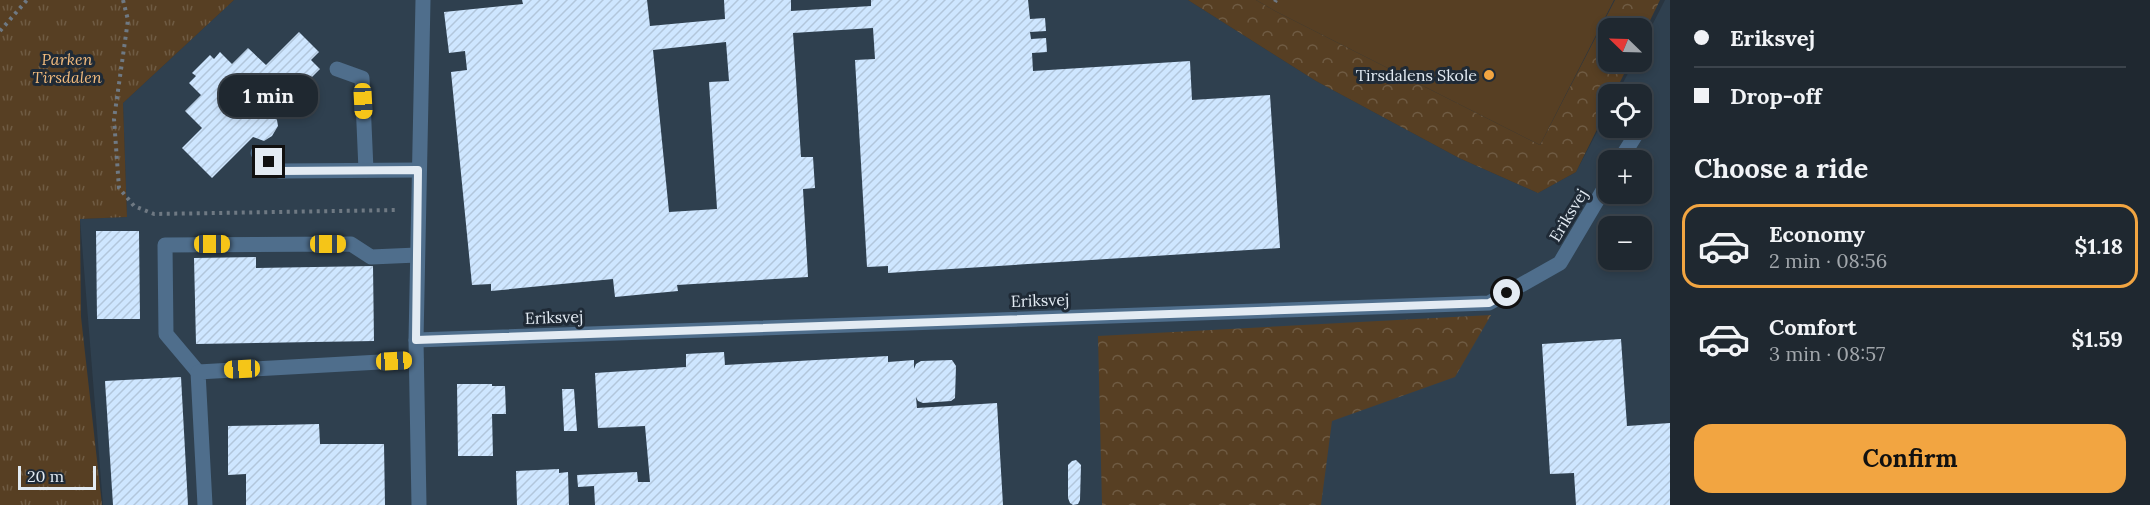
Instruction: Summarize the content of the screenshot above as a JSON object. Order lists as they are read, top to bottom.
{
  "streets": {
    "street": ["Eriksvej"]
  },
  "parks": ["Parken Tirsdalen"],
  "places": ["Tirsdalens Skole"],
  "scale_bar": "20 m",
  "north": "top left",
  "page": {
    "banner": ["Eriksvej", "Drop-off"],
    "map_buttons": ["+", "−"],
    "bubble": "1 min",
    "heading": "Choose a ride",
    "list": [
      {
        "name": "Economy",
        "note": "2 min · 08:56",
        "value": "$1.18"
      },
      {
        "name": "Comfort",
        "note": "3 min · 08:57",
        "value": "$1.59"
      }
    ],
    "buttons": "Confirm",
    "scale": "20 m"
  }
}
